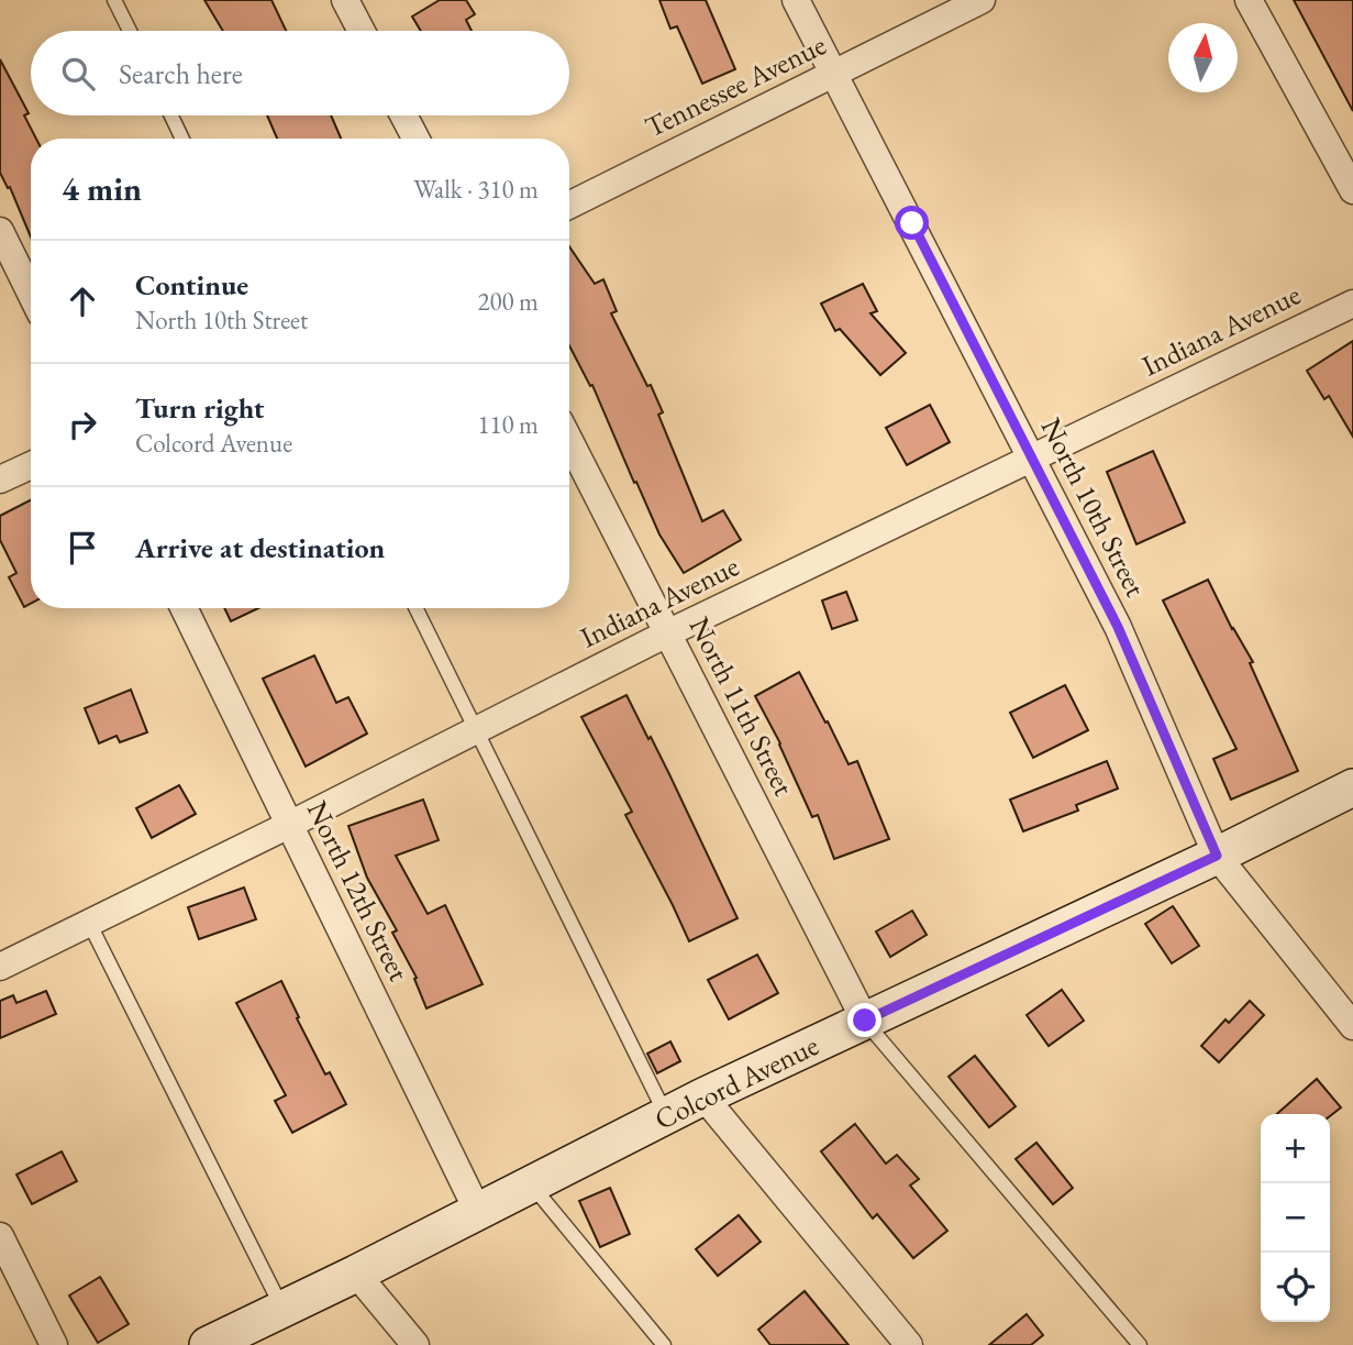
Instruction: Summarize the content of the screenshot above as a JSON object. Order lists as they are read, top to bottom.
{
  "streets": {
    "street": [
      "Tennessee Avenue",
      "Indiana Avenue",
      "North 10th Street",
      "North 11th Street",
      "North 12th Street",
      "Colcord Avenue"
    ]
  },
  "crossings": [
    ["Tennessee Avenue", "North 10th Street"],
    ["Indiana Avenue", "North 10th Street"],
    ["Indiana Avenue", "North 11th Street"],
    ["Indiana Avenue", "North 12th Street"],
    ["North 10th Street", "Colcord Avenue"],
    ["North 11th Street", "Colcord Avenue"],
    ["North 12th Street", "Colcord Avenue"]
  ],
  "north": "top",
  "page": {
    "search": "Search here",
    "heading": ["4 min", "Walk · 310 m"],
    "list": [
      ["Continue", "North 10th Street", "200 m"],
      ["Turn right", "Colcord Avenue", "110 m"],
      "Arrive at destination"
    ],
    "map_buttons": ["+", "−"]
  }
}
